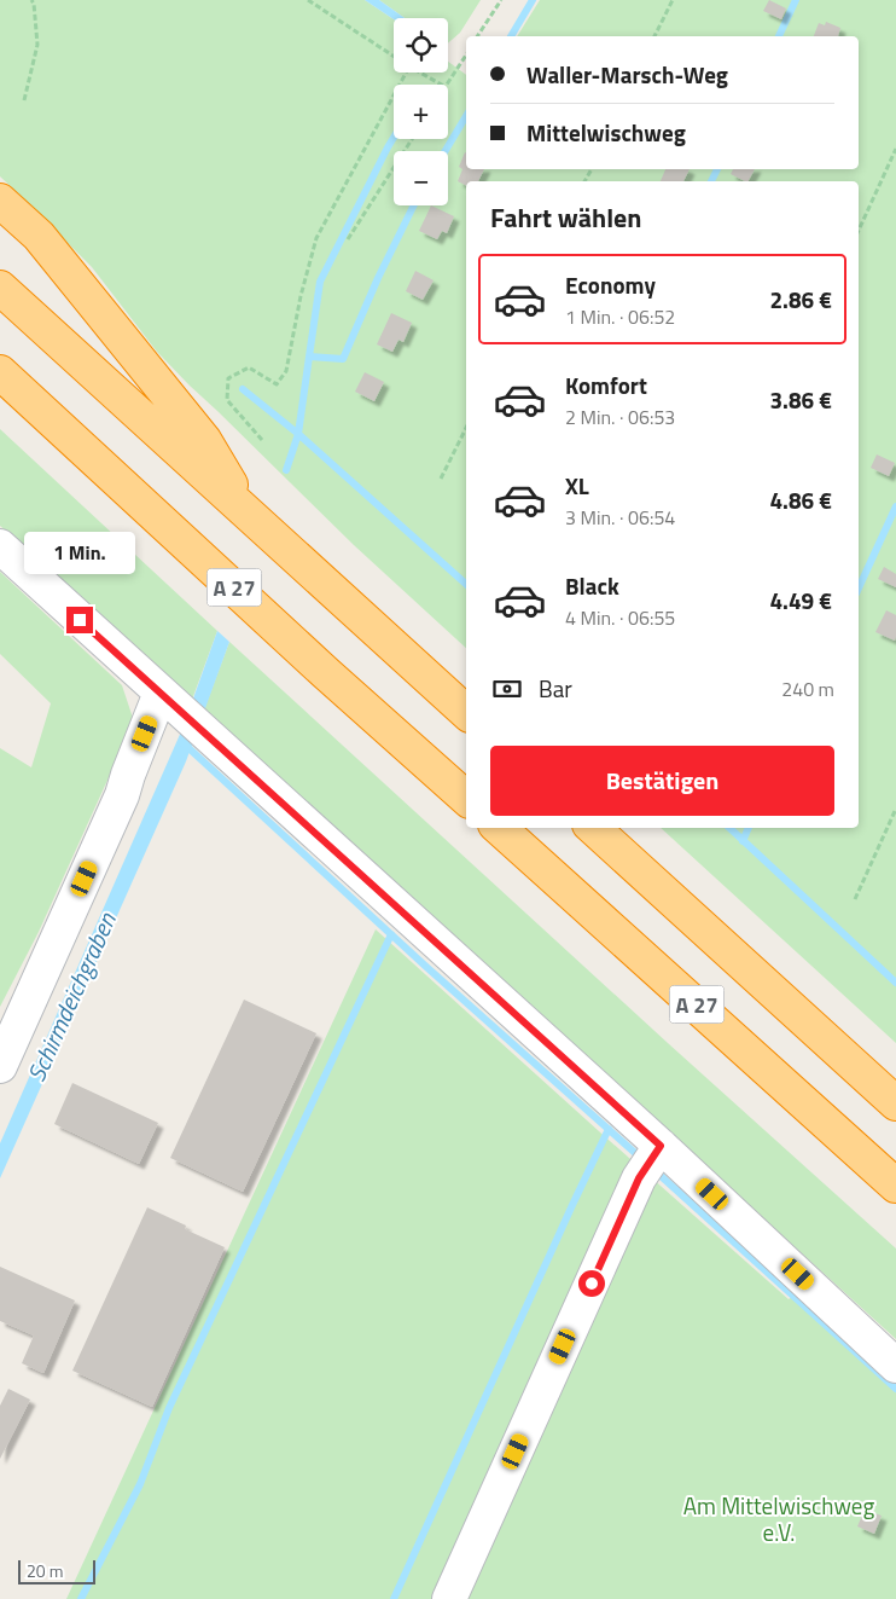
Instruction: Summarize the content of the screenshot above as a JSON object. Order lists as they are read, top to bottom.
{
  "streets": {
    "highway": ["A 27"]
  },
  "water": ["Schirmdeichgraben"],
  "parks": ["Am Mittelwischweg e.V."],
  "scale_bar": "20 m",
  "page": {
    "map_buttons": ["+", "−"],
    "banner": ["Waller-Marsch-Weg", "Mittelwischweg"],
    "heading": "Fahrt wählen",
    "list": [
      {
        "name": "Economy",
        "note": "1 Min. · 06:52",
        "value": "2.86 €"
      },
      {
        "name": "Komfort",
        "note": "2 Min. · 06:53",
        "value": "3.86 €"
      },
      {
        "name": "XL",
        "note": "3 Min. · 06:54",
        "value": "4.86 €"
      },
      {
        "name": "Black",
        "note": "4 Min. · 06:55",
        "value": "4.49 €"
      }
    ],
    "bubble": "1 Min.",
    "pay": ["Bar", "240 m"],
    "buttons": "Bestätigen",
    "scale": "20 m"
  }
}
